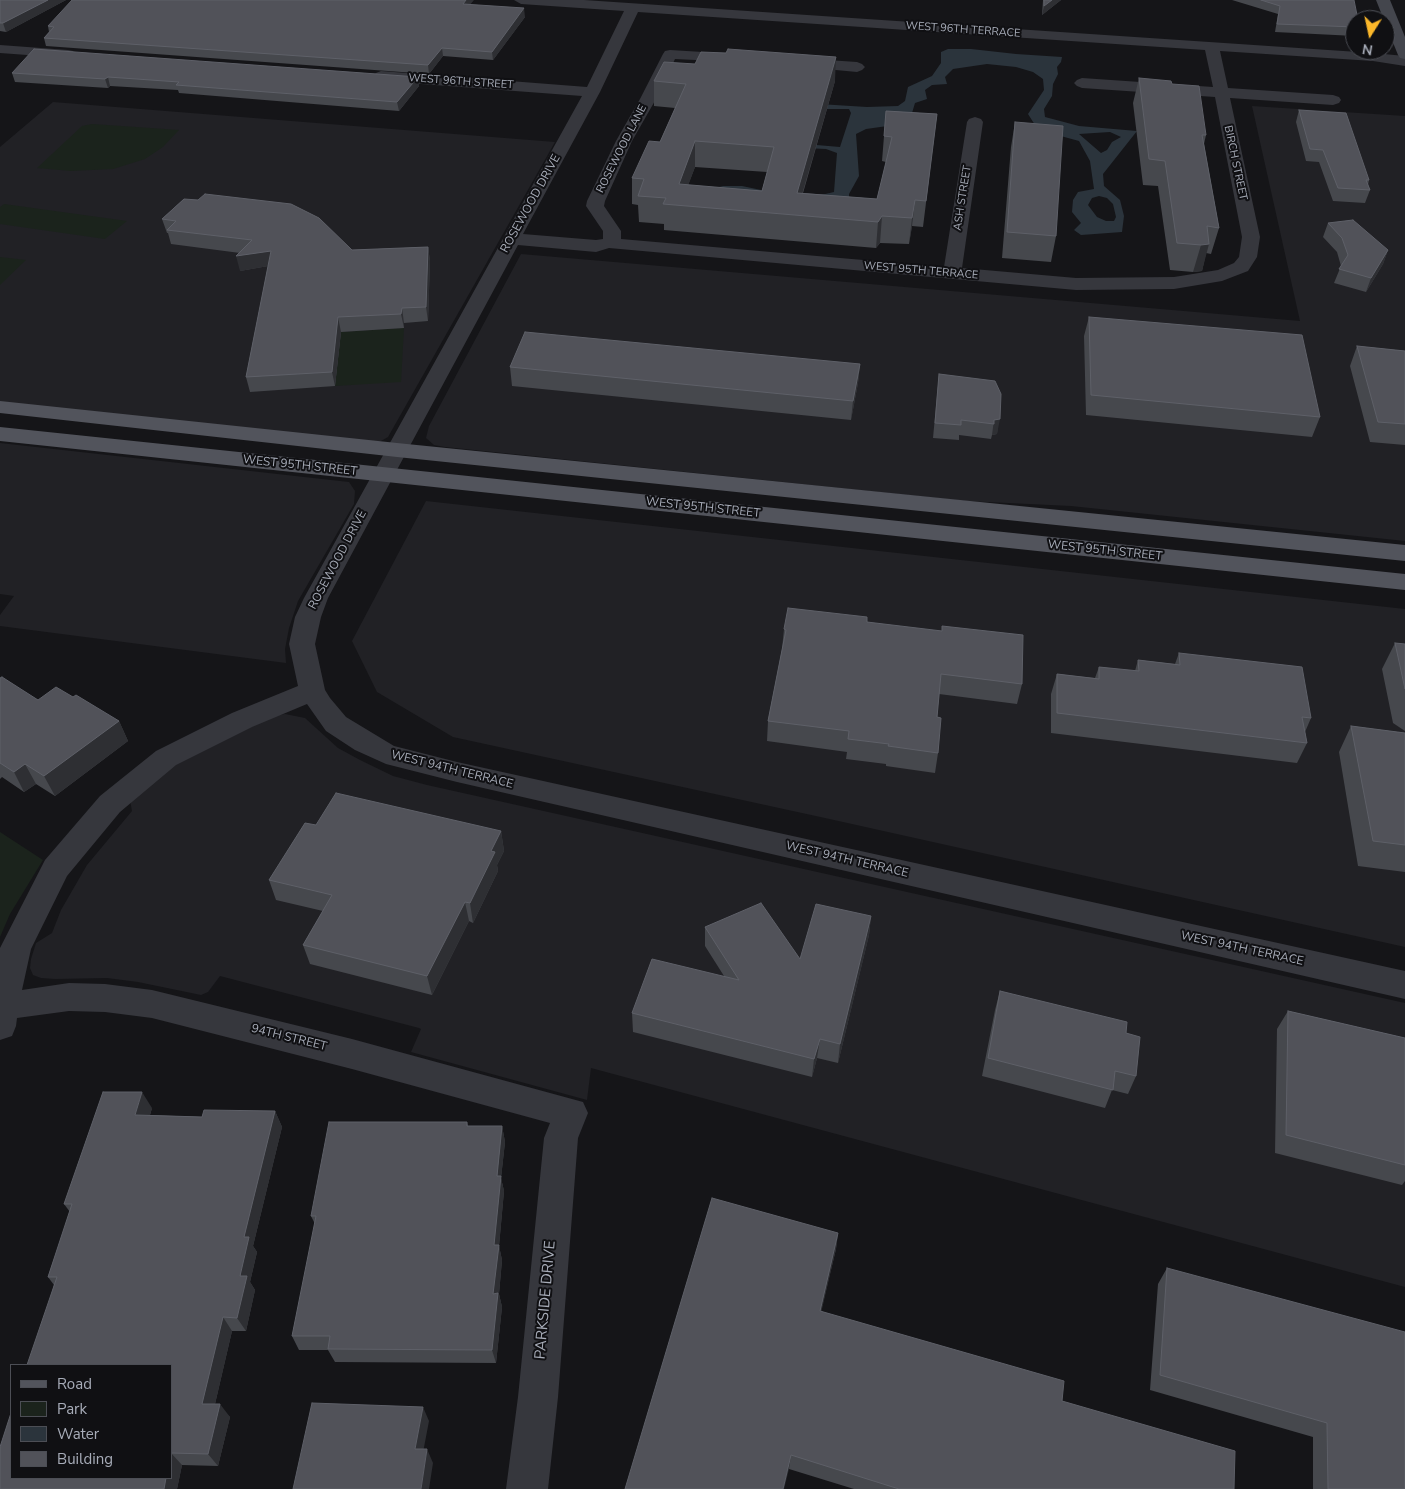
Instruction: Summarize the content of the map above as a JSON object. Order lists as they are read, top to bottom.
{
  "streets": {
    "main road": ["WEST 95TH STREET"],
    "street": [
      "WEST 96TH TERRACE",
      "WEST 96TH STREET",
      "ROSEWOOD LANE",
      "BIRCH STREET",
      "ASH STREET",
      "ROSEWOOD DRIVE",
      "WEST 95TH TERRACE",
      "WEST 94TH TERRACE",
      "94TH STREET",
      "PARKSIDE DRIVE"
    ]
  },
  "crossings": [
    ["WEST 96TH TERRACE", "BIRCH STREET"],
    ["WEST 96TH TERRACE", "ROSEWOOD DRIVE"],
    ["WEST 96TH STREET", "ROSEWOOD DRIVE"],
    ["ROSEWOOD LANE", "WEST 95TH TERRACE"],
    ["BIRCH STREET", "WEST 95TH TERRACE"],
    ["ASH STREET", "WEST 95TH TERRACE"],
    ["ROSEWOOD DRIVE", "WEST 95TH TERRACE"],
    ["ROSEWOOD DRIVE", "WEST 95TH STREET"],
    ["ROSEWOOD DRIVE", "WEST 94TH TERRACE"],
    ["94TH STREET", "PARKSIDE DRIVE"]
  ],
  "legend": [
    "Road",
    "Park",
    "Water",
    "Building"
  ],
  "north": "bottom"
}
